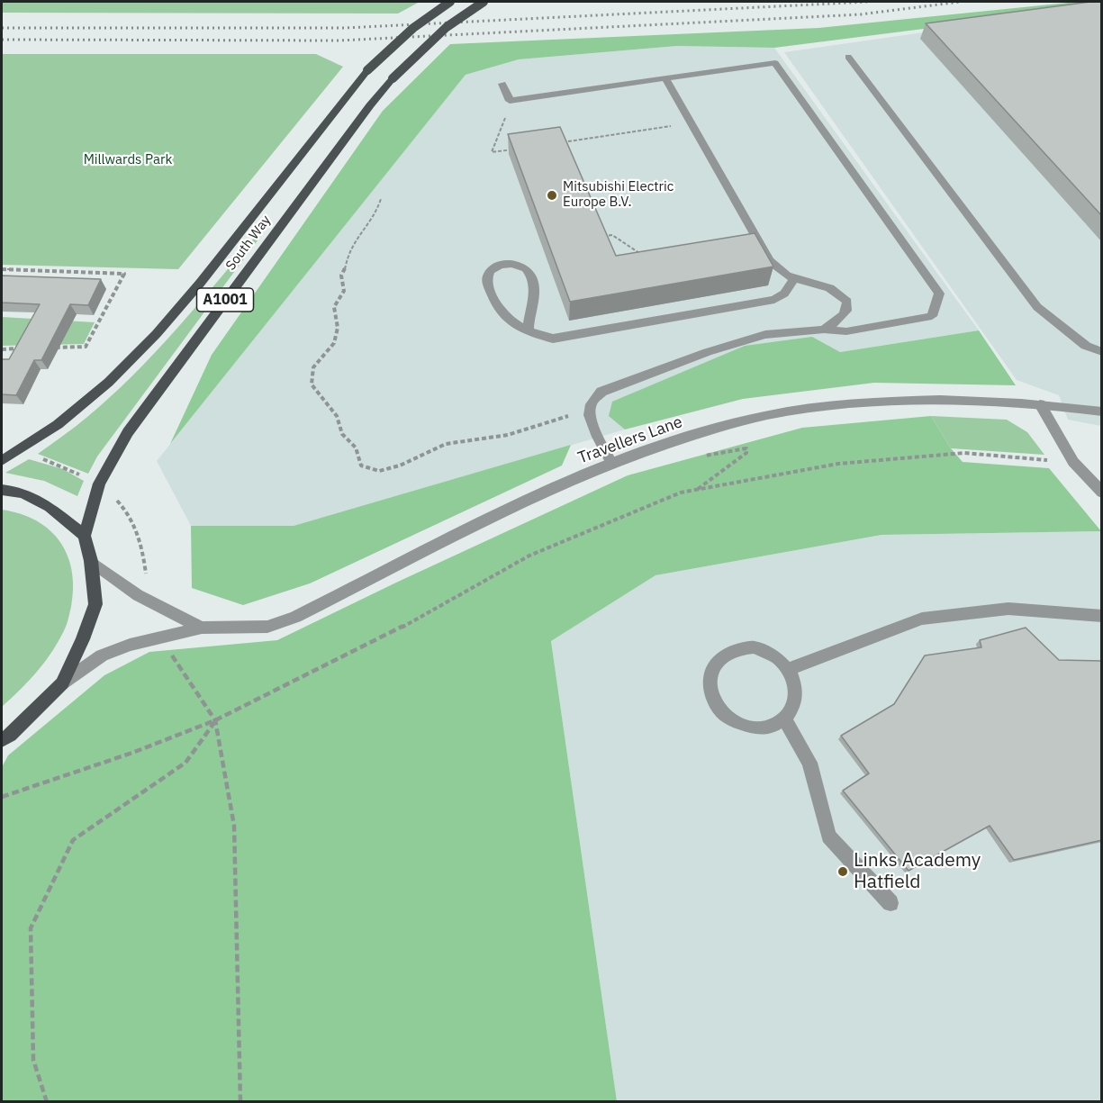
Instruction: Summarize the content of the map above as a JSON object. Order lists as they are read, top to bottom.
{
  "streets": {
    "main road": ["South Way", "A1001"],
    "street": ["Travellers Lane"]
  },
  "parks": ["Millwards Park"],
  "places": ["Mitsubishi Electric Europe B.V.", "Links Academy Hatfield"]
}
